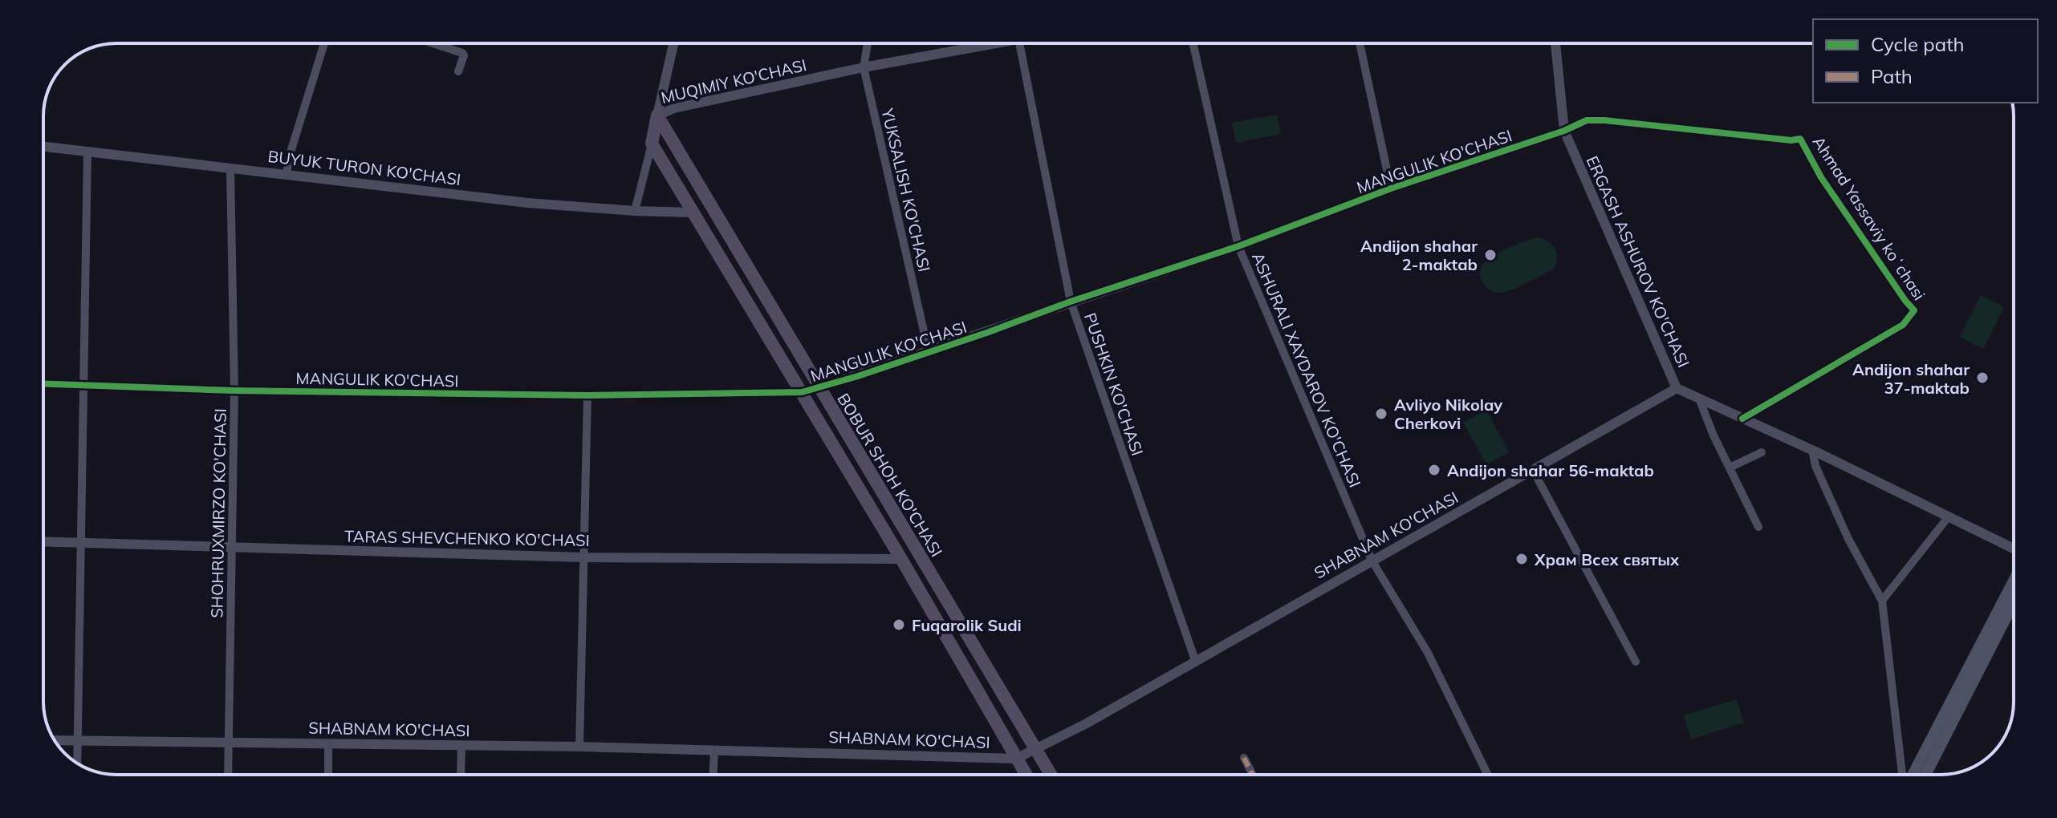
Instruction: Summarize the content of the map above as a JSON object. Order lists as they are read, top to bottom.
{
  "streets": {
    "main road": ["BOBUR SHOH KO'CHASI"],
    "street": [
      "MUQIMIY KO'CHASI",
      "MANGULIK KO'CHASI",
      "BUYUK TURON KO'CHASI",
      "YUKSALISH KO'CHASI",
      "Ahmad Yassaviy koʻchasi",
      "ERGASH ASHUROV KO'CHASI",
      "ASHURALI XAYDAROV KO'CHASI",
      "PUSHKIN KO'CHASI",
      "SHOHRUXMIRZO KO'CHASI",
      "SHABNAM KO'CHASI",
      "TARAS SHEVCHENKO KO'CHASI"
    ]
  },
  "crossings": [
    ["MUQIMIY KO'CHASI", "YUKSALISH KO'CHASI"],
    ["MUQIMIY KO'CHASI", "BOBUR SHOH KO'CHASI"],
    ["MANGULIK KO'CHASI", "YUKSALISH KO'CHASI"],
    ["MANGULIK KO'CHASI", "Ahmad Yassaviy koʻchasi"],
    ["MANGULIK KO'CHASI", "ERGASH ASHUROV KO'CHASI"],
    ["MANGULIK KO'CHASI", "ASHURALI XAYDAROV KO'CHASI"],
    ["MANGULIK KO'CHASI", "PUSHKIN KO'CHASI"],
    ["MANGULIK KO'CHASI", "BOBUR SHOH KO'CHASI"],
    ["MANGULIK KO'CHASI", "SHOHRUXMIRZO KO'CHASI"],
    ["BUYUK TURON KO'CHASI", "BOBUR SHOH KO'CHASI"],
    ["BUYUK TURON KO'CHASI", "SHOHRUXMIRZO KO'CHASI"],
    ["Ahmad Yassaviy koʻchasi", "ERGASH ASHUROV KO'CHASI"],
    ["ERGASH ASHUROV KO'CHASI", "SHABNAM KO'CHASI"],
    ["ASHURALI XAYDAROV KO'CHASI", "SHABNAM KO'CHASI"],
    ["PUSHKIN KO'CHASI", "SHABNAM KO'CHASI"],
    ["BOBUR SHOH KO'CHASI", "SHABNAM KO'CHASI"],
    ["BOBUR SHOH KO'CHASI", "TARAS SHEVCHENKO KO'CHASI"],
    ["SHOHRUXMIRZO KO'CHASI", "SHABNAM KO'CHASI"],
    ["SHOHRUXMIRZO KO'CHASI", "TARAS SHEVCHENKO KO'CHASI"]
  ],
  "places": [
    "Andijon shahar 2-maktab",
    "Andijon shahar 37-maktab",
    "Avliyo Nikolay Cherkovi",
    "Andijon shahar 56-maktab",
    "Храм Всех святых",
    "Fuqarolik Sudi"
  ],
  "legend": ["Cycle path", "Path"]
}
